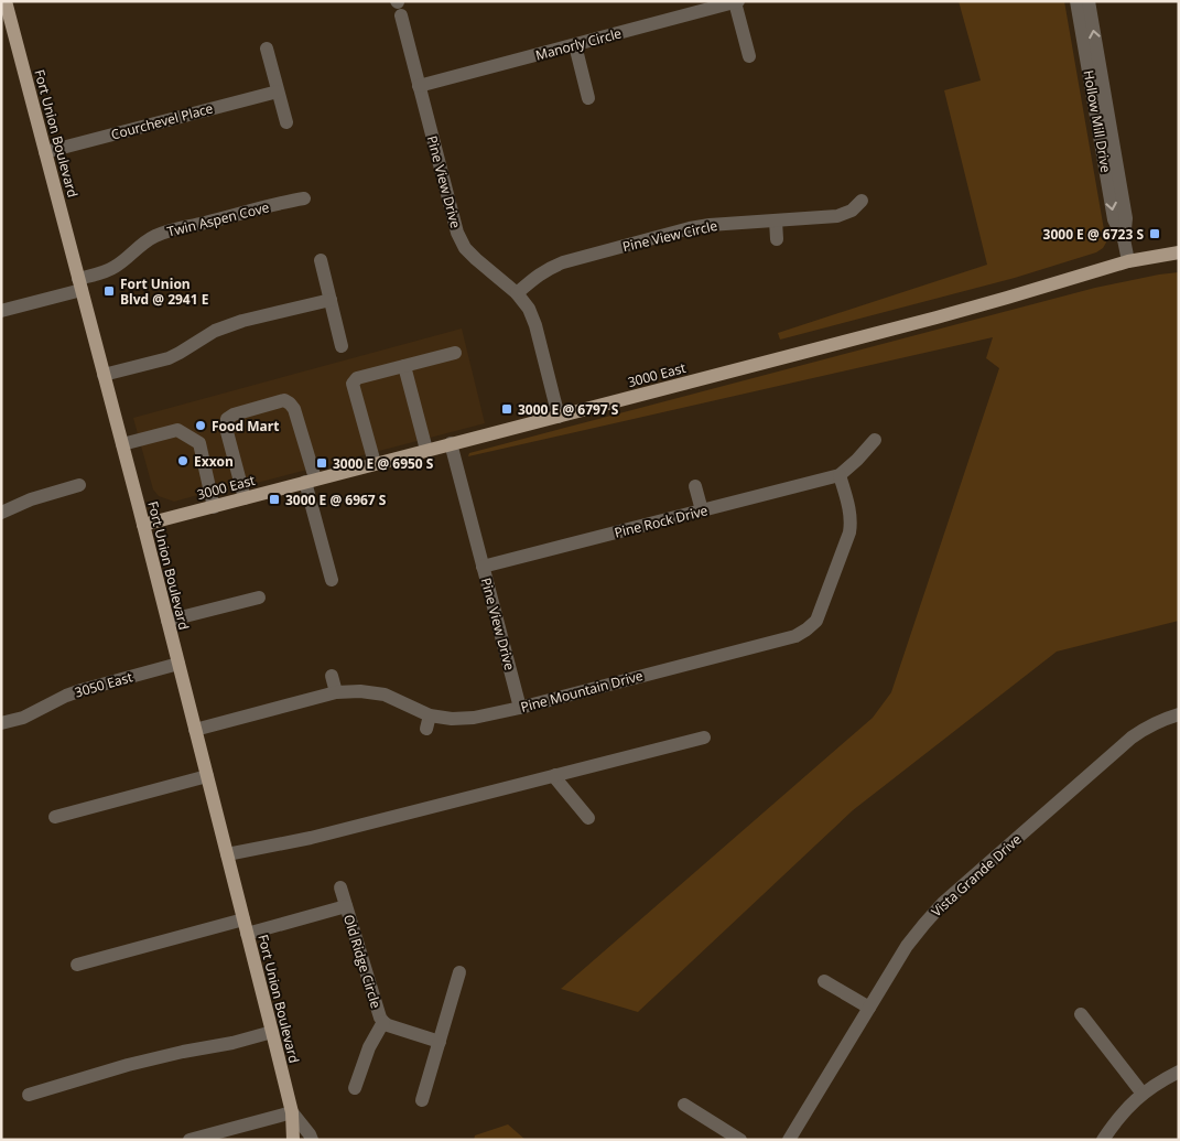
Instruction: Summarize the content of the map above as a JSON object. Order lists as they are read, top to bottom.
{
  "streets": {
    "main road": ["Fort Union Boulevard", "3000 East"],
    "street": [
      "Manorly Circle",
      "Courchevel Place",
      "Hollow Mill Drive",
      "Pine View Drive",
      "Twin Aspen Cove",
      "Pine View Circle",
      "Pine Rock Drive",
      "3050 East",
      "Pine Mountain Drive",
      "Vista Grande Drive",
      "Old Ridge Circle"
    ]
  },
  "crossings": [
    ["Manorly Circle", "Pine View Drive"],
    ["Courchevel Place", "Fort Union Boulevard"],
    ["Hollow Mill Drive", "3000 East"],
    ["Fort Union Boulevard", "Twin Aspen Cove"],
    ["Fort Union Boulevard", "3000 East"],
    ["Fort Union Boulevard", "3050 East"],
    ["Fort Union Boulevard", "Pine Mountain Drive"],
    ["Fort Union Boulevard", "Old Ridge Circle"],
    ["Pine View Drive", "Pine View Circle"],
    ["Pine View Drive", "3000 East"],
    ["Pine View Drive", "Pine Rock Drive"],
    ["Pine View Drive", "Pine Mountain Drive"],
    ["Pine Rock Drive", "Pine Mountain Drive"]
  ],
  "places": {
    "transit": [
      "3000 E @ 6723 S",
      "Fort Union Blvd @ 2941 E",
      "3000 E @ 6797 S",
      "3000 E @ 6950 S",
      "3000 E @ 6967 S"
    ],
    "other": ["Food Mart", "Exxon"]
  }
}
